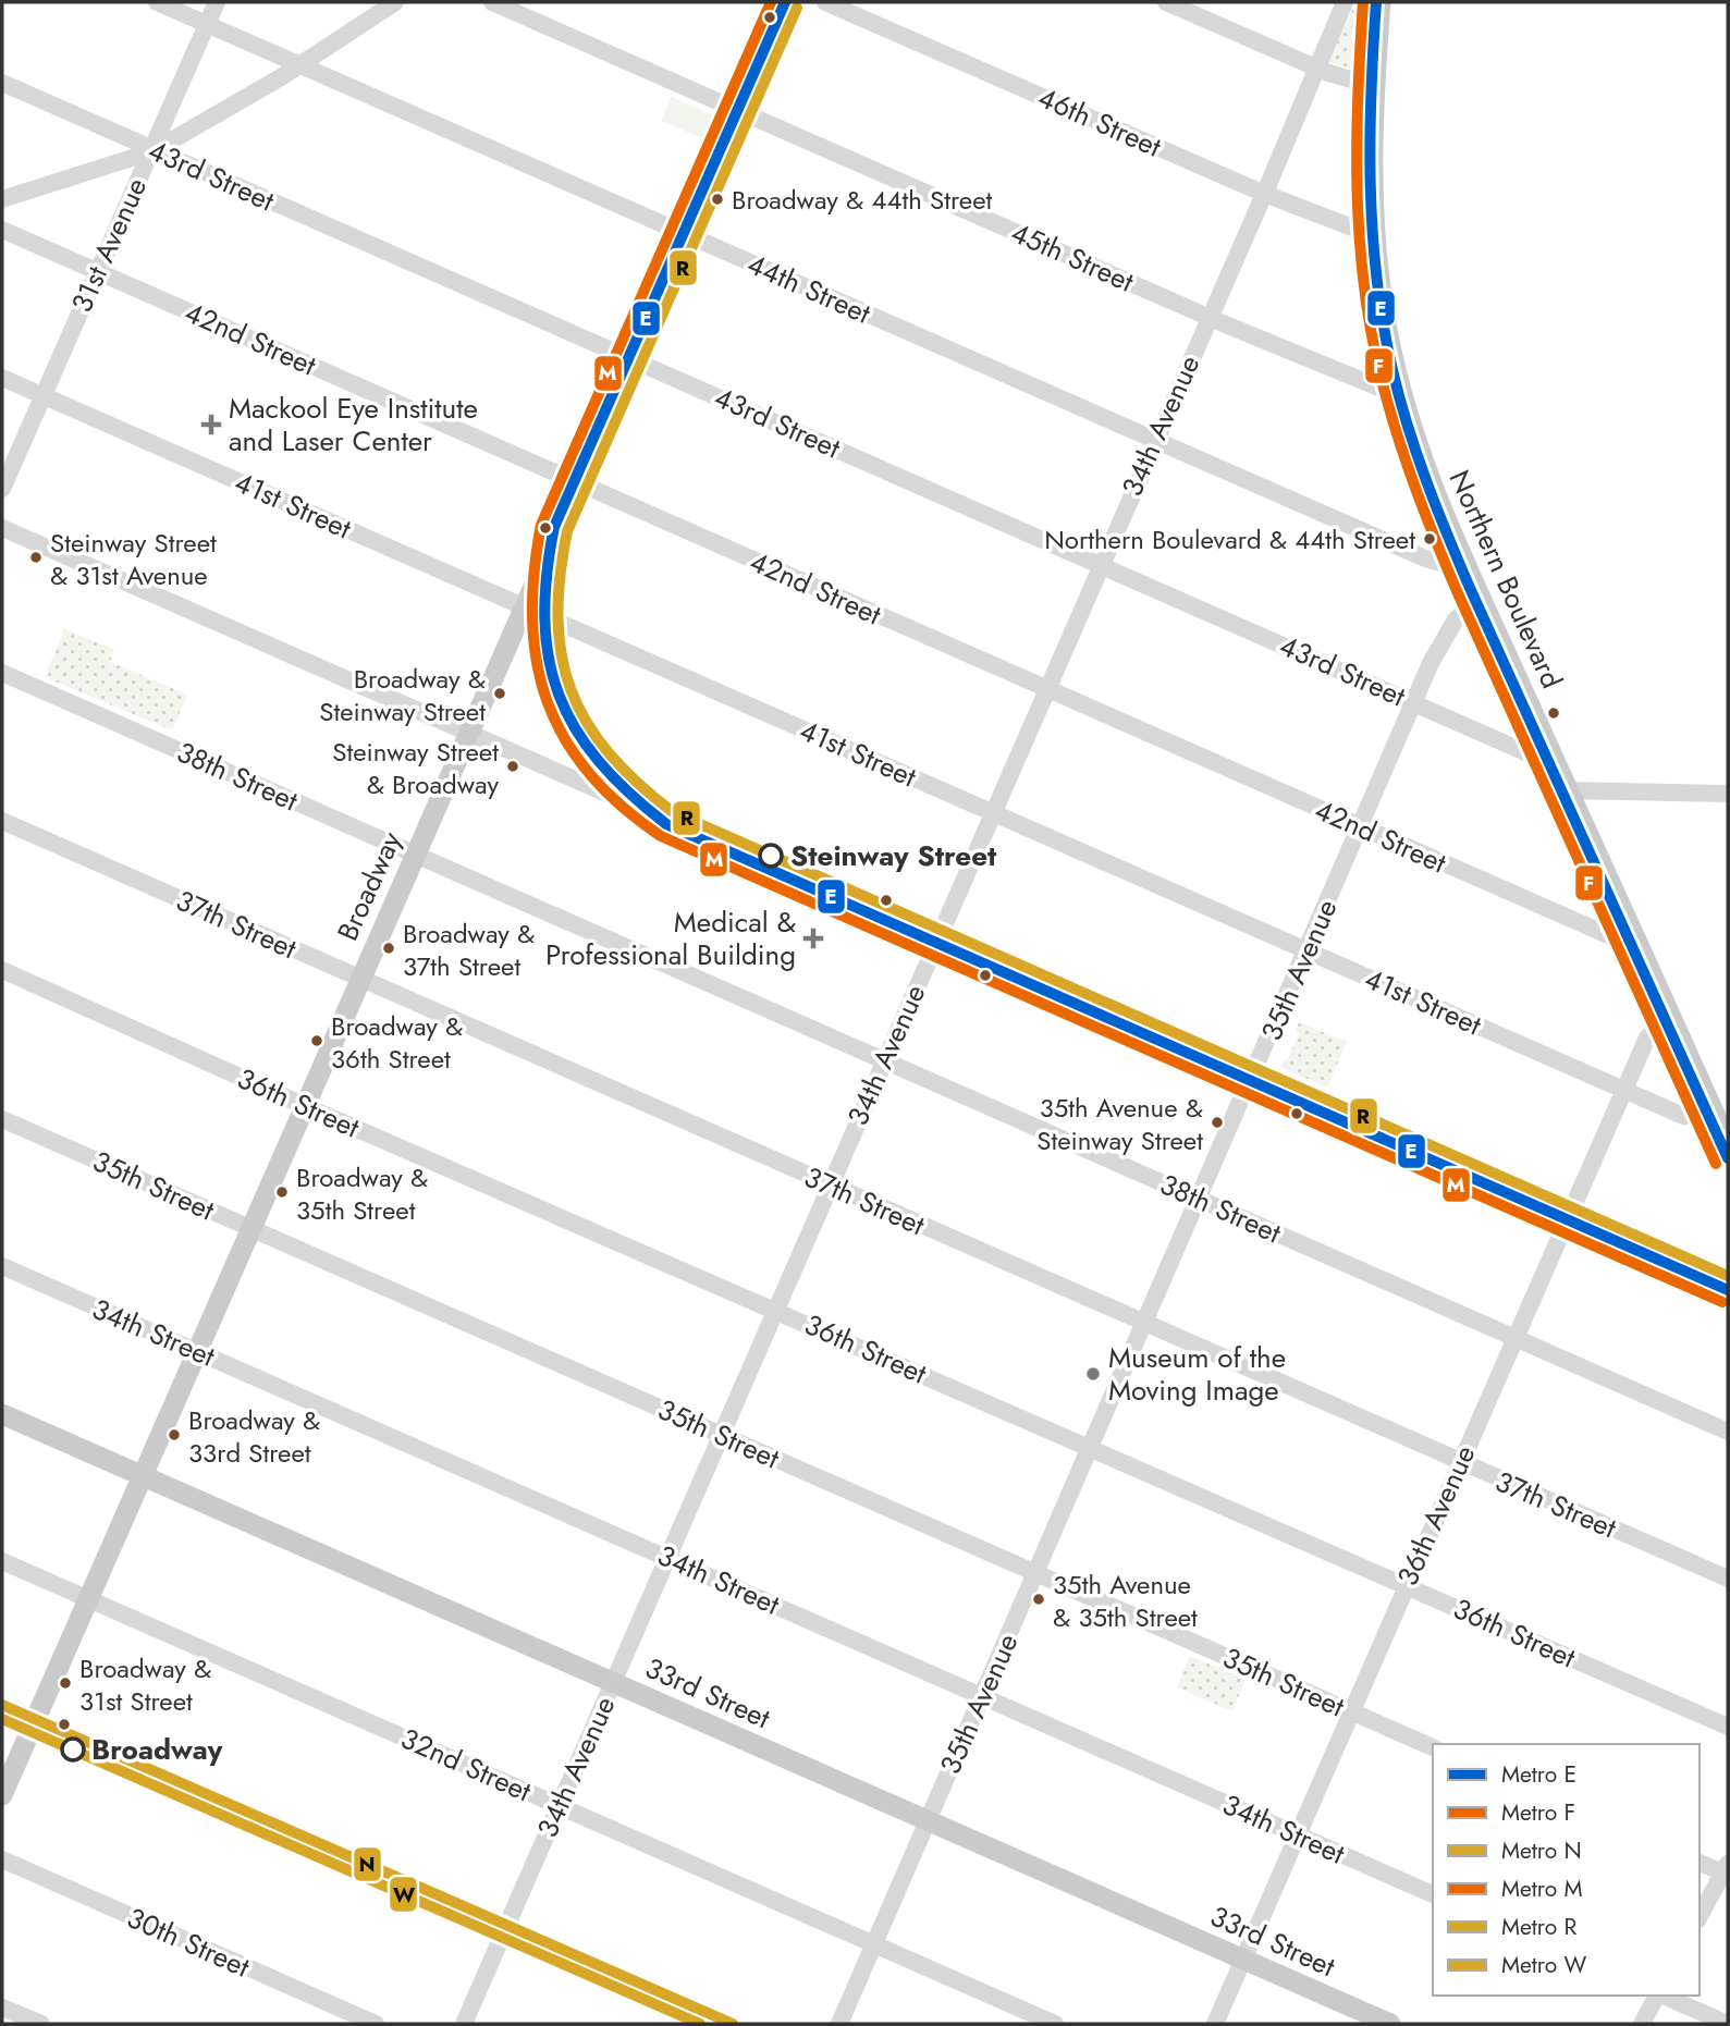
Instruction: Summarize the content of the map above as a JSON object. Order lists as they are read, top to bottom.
{
  "streets": {
    "main road": ["Northern Boulevard", "Broadway", "33rd Street"],
    "street": [
      "46th Street",
      "43rd Street",
      "31st Avenue",
      "45th Street",
      "44th Street",
      "42nd Street",
      "34th Avenue",
      "41st Street",
      "38th Street",
      "37th Street",
      "35th Avenue",
      "36th Street",
      "35th Street",
      "34th Street",
      "36th Avenue",
      "32nd Street",
      "30th Street"
    ]
  },
  "crossings": [
    ["46th Street", "34th Avenue"],
    ["46th Street", "Northern Boulevard"],
    ["43rd Street", "31st Avenue"],
    ["43rd Street", "34th Avenue"],
    ["43rd Street", "Northern Boulevard"],
    ["43rd Street", "Broadway"],
    ["43rd Street", "35th Avenue"],
    ["31st Avenue", "44th Street"],
    ["31st Avenue", "42nd Street"],
    ["31st Avenue", "41st Street"],
    ["45th Street", "34th Avenue"],
    ["45th Street", "Northern Boulevard"],
    ["45th Street", "Broadway"],
    ["44th Street", "34th Avenue"],
    ["44th Street", "Northern Boulevard"],
    ["44th Street", "Broadway"],
    ["42nd Street", "34th Avenue"],
    ["42nd Street", "Northern Boulevard"],
    ["42nd Street", "Broadway"],
    ["42nd Street", "35th Avenue"],
    ["34th Avenue", "41st Street"],
    ["34th Avenue", "38th Street"],
    ["34th Avenue", "37th Street"],
    ["34th Avenue", "36th Street"],
    ["34th Avenue", "35th Street"],
    ["34th Avenue", "34th Street"],
    ["34th Avenue", "33rd Street"],
    ["34th Avenue", "32nd Street"],
    ["41st Street", "Northern Boulevard"],
    ["41st Street", "Broadway"],
    ["41st Street", "35th Avenue"],
    ["41st Street", "36th Avenue"],
    ["Northern Boulevard", "35th Avenue"],
    ["Northern Boulevard", "36th Avenue"],
    ["38th Street", "Broadway"],
    ["38th Street", "35th Avenue"],
    ["38th Street", "36th Avenue"],
    ["Broadway", "37th Street"],
    ["Broadway", "36th Street"],
    ["Broadway", "35th Street"],
    ["Broadway", "34th Street"],
    ["Broadway", "33rd Street"],
    ["Broadway", "32nd Street"],
    ["37th Street", "35th Avenue"],
    ["37th Street", "36th Avenue"],
    ["35th Avenue", "36th Street"],
    ["35th Avenue", "35th Street"],
    ["35th Avenue", "34th Street"],
    ["35th Avenue", "33rd Street"],
    ["35th Avenue", "32nd Street"],
    ["36th Street", "36th Avenue"],
    ["35th Street", "36th Avenue"],
    ["34th Street", "36th Avenue"],
    ["36th Avenue", "33rd Street"]
  ],
  "places": {
    "other": [
      "Broadway & 44th Street",
      "Northern Boulevard & 44th Street",
      "Steinway Street & 31st Avenue",
      "Broadway & Steinway Street",
      "Steinway Street & Broadway",
      "Steinway Street",
      "Broadway & 37th Street",
      "Broadway & 36th Street",
      "35th Avenue & Steinway Street",
      "Broadway & 35th Street",
      "Museum of the Moving Image",
      "Broadway & 33rd Street",
      "35th Avenue & 35th Street",
      "Broadway & 31st Street",
      "Broadway"
    ],
    "health": ["Mackool Eye Institute and Laser Center", "Medical & Professional Building"]
  },
  "lines": [
    "metro line E",
    "metro line F",
    "metro line M",
    "metro line R",
    "metro line N",
    "metro line W"
  ],
  "legend": [
    "Metro E",
    "Metro F",
    "Metro N",
    "Metro M",
    "Metro R",
    "Metro W"
  ]
}
